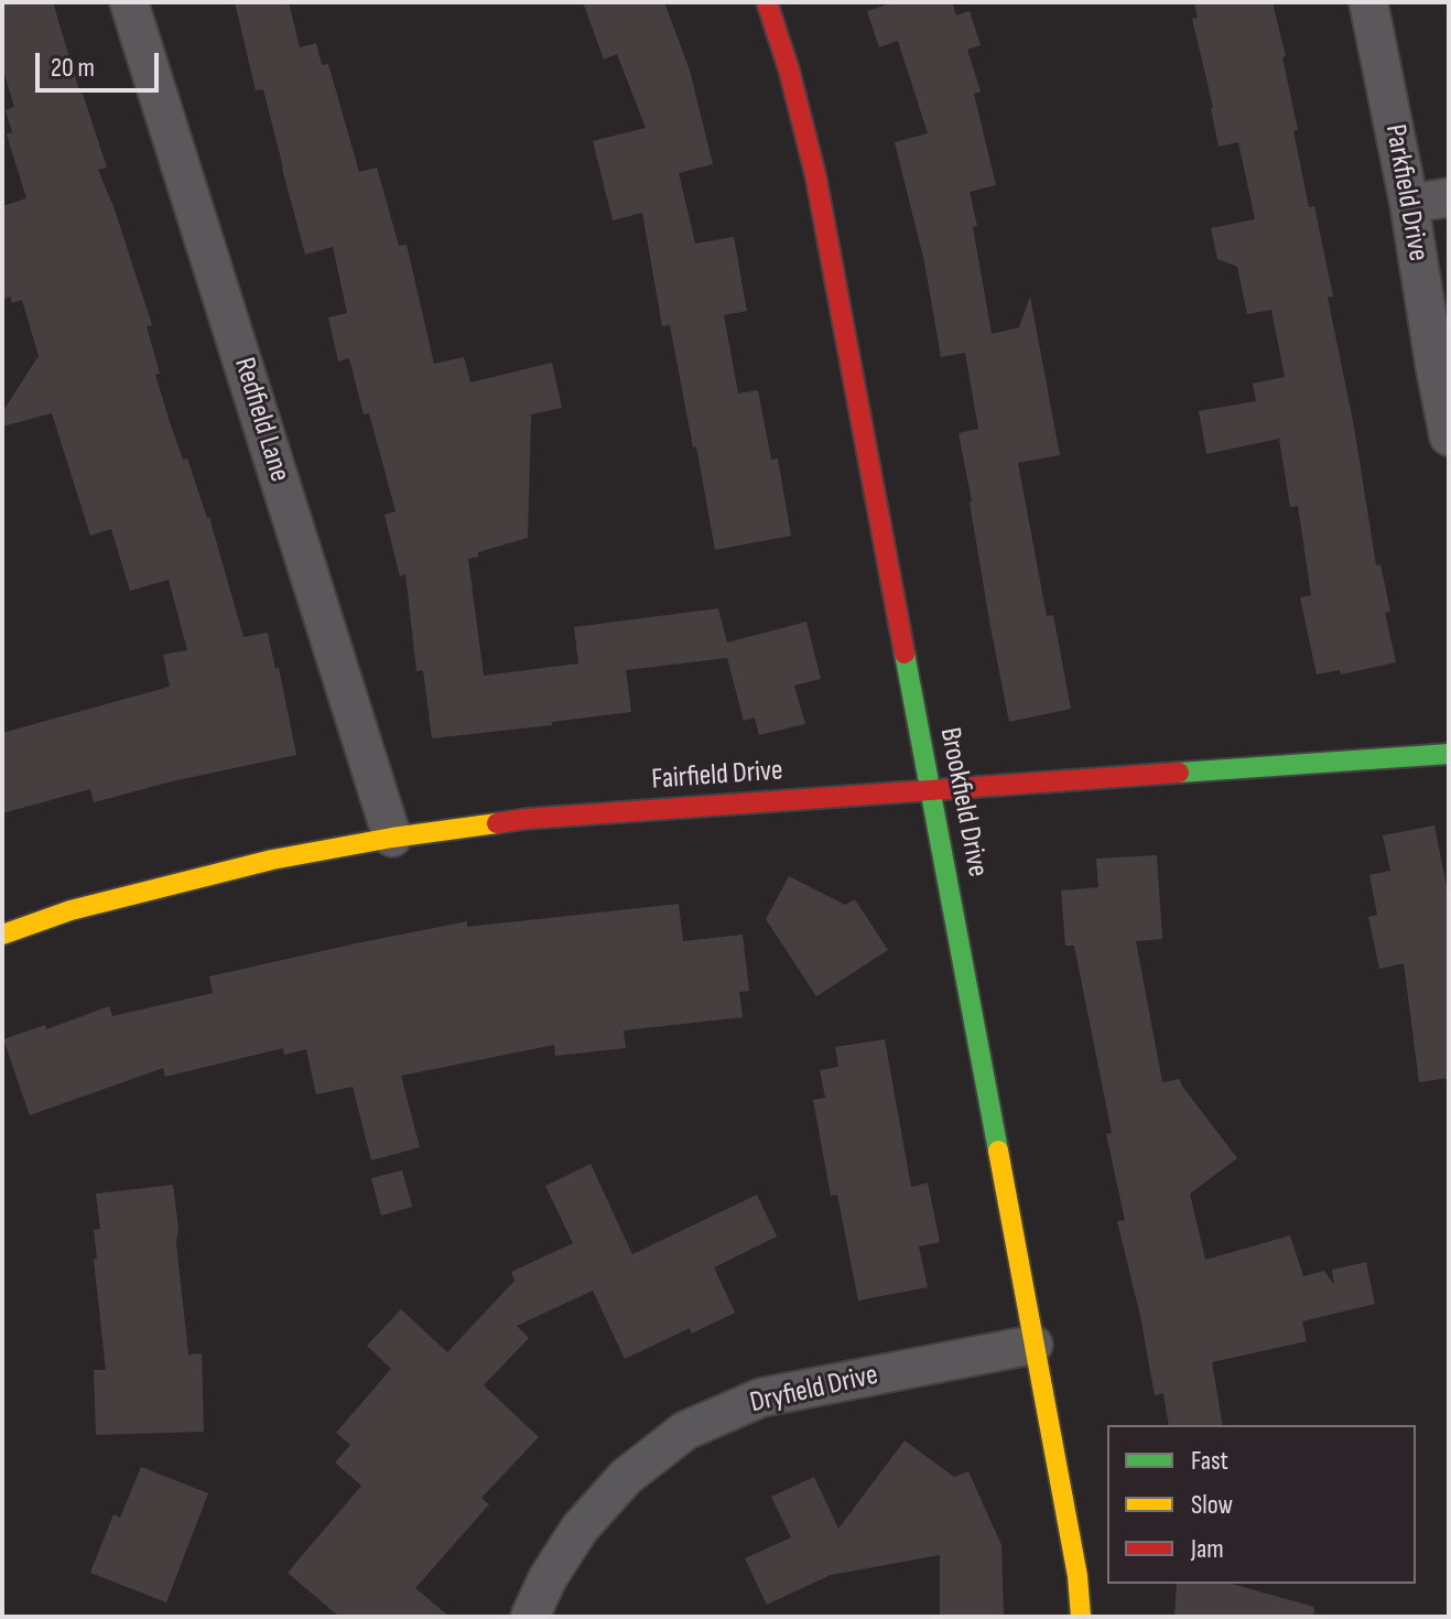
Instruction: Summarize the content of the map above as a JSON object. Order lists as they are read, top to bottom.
{
  "streets": {
    "street": [
      "Parkfield Drive",
      "Redfield Lane",
      "Fairfield Drive",
      "Brookfield Drive",
      "Dryfield Drive"
    ]
  },
  "crossings": [
    ["Redfield Lane", "Fairfield Drive"],
    ["Fairfield Drive", "Brookfield Drive"],
    ["Brookfield Drive", "Dryfield Drive"]
  ],
  "legend": ["Fast", "Slow", "Jam"],
  "scale_bar": "20 m"
}
